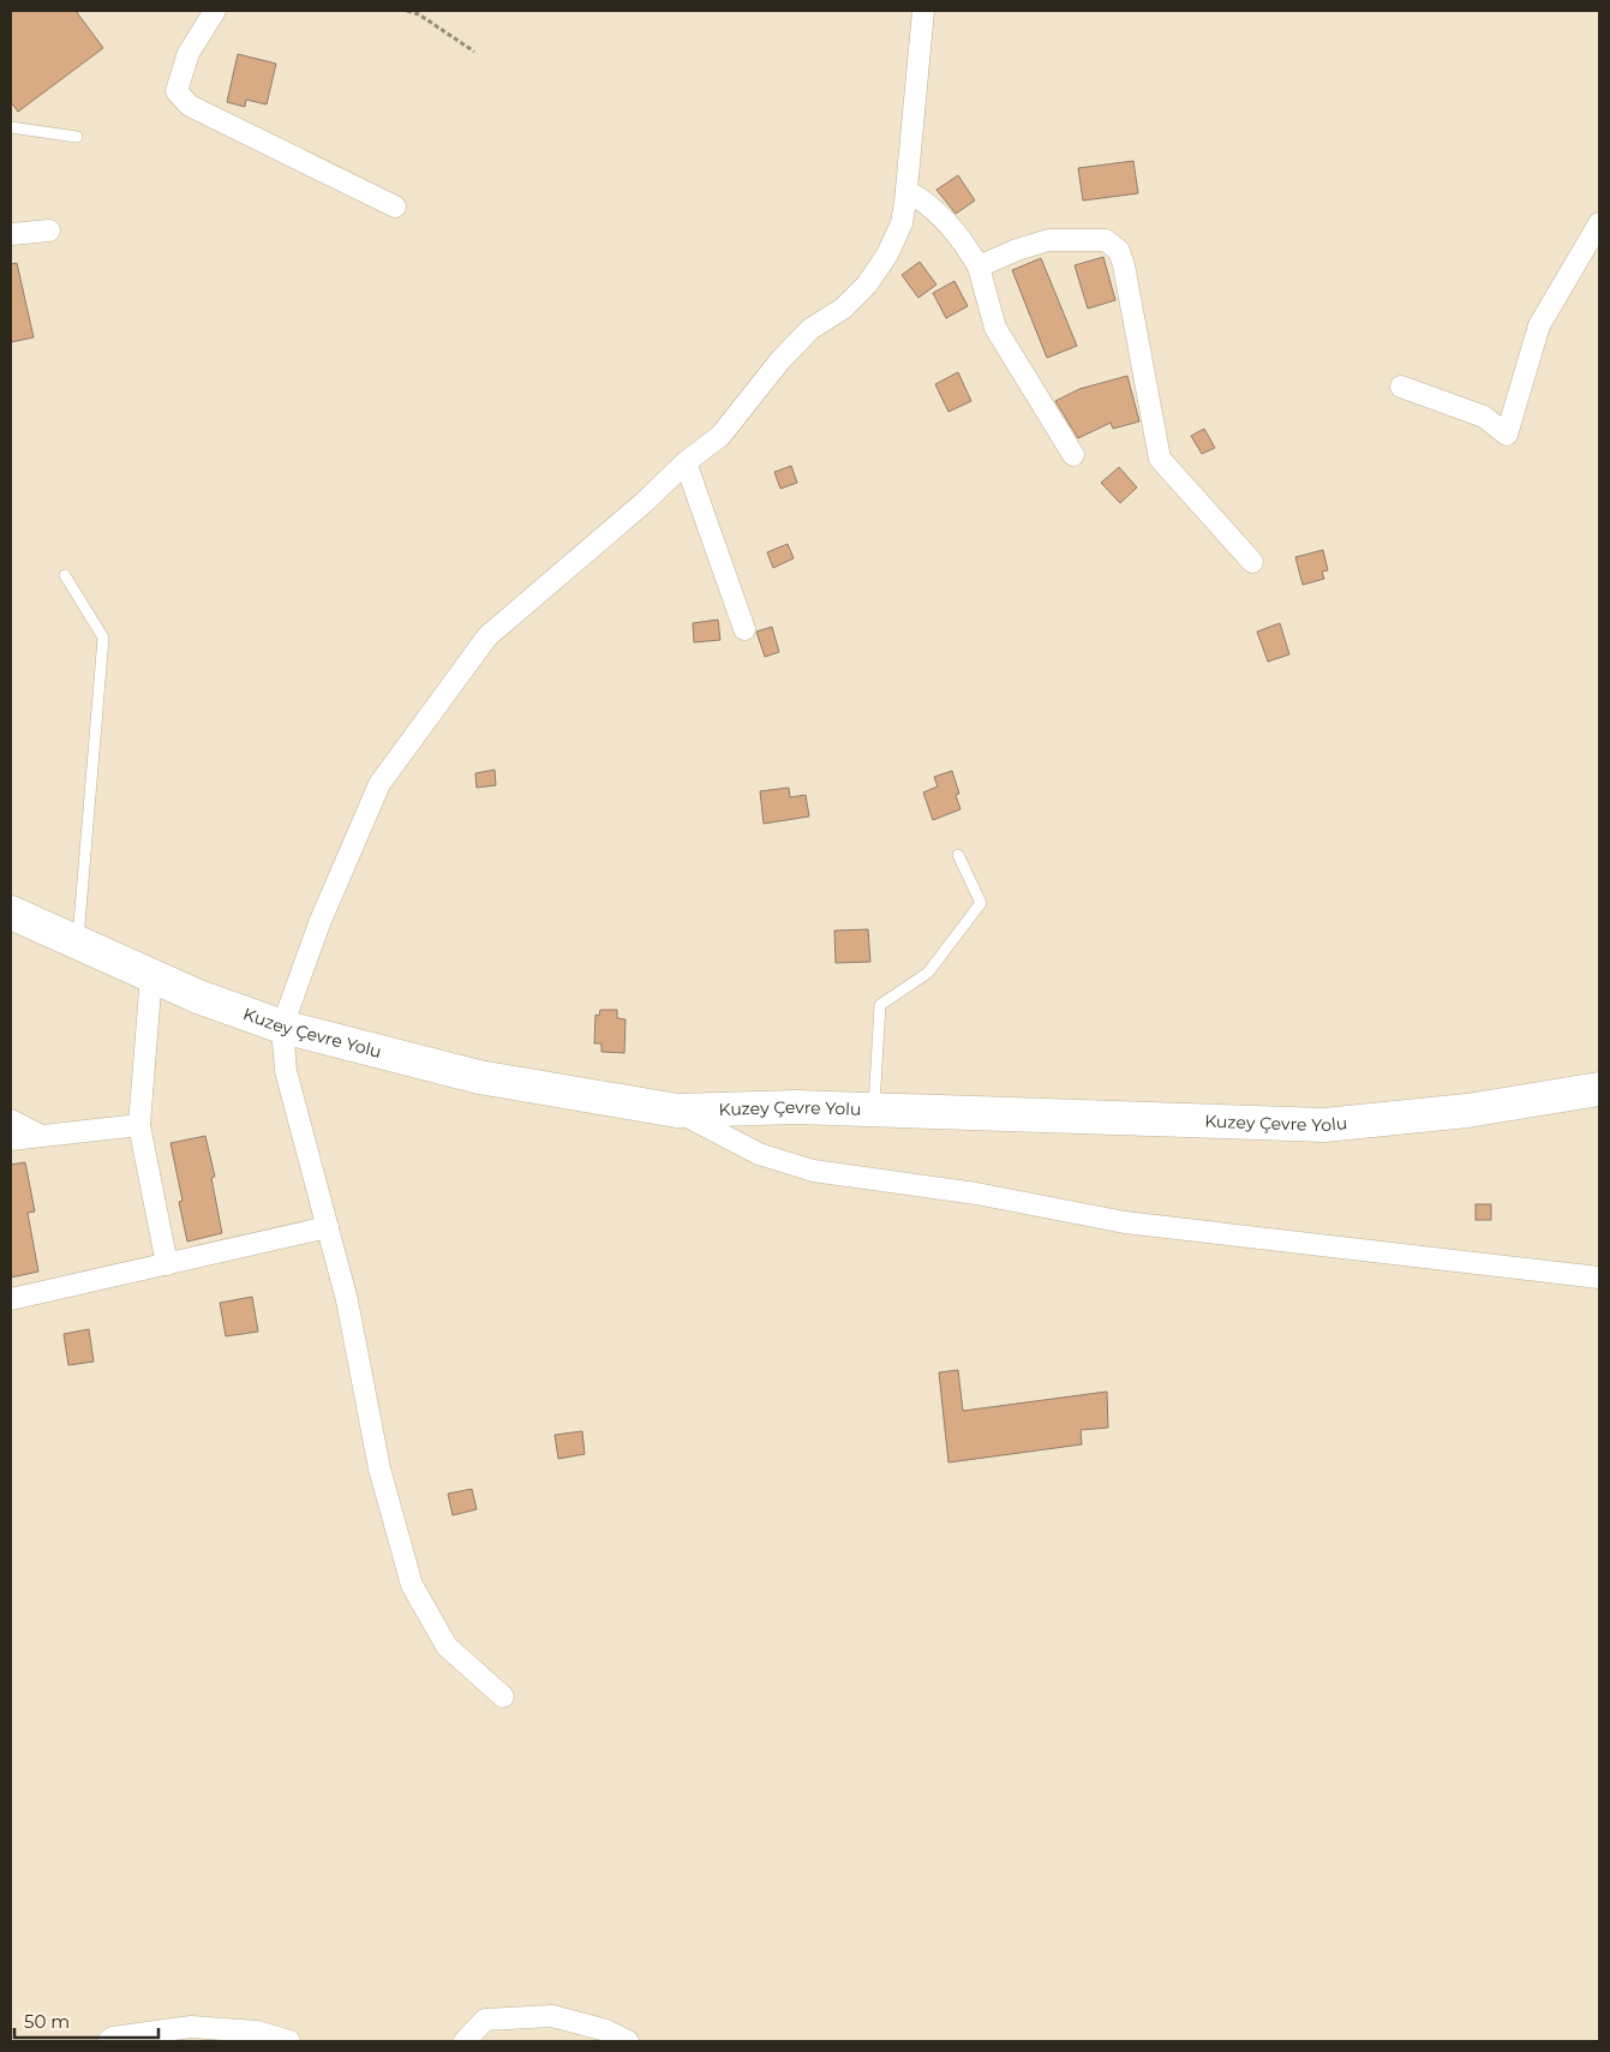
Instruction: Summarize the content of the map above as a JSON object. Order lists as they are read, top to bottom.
{
  "streets": {
    "main road": ["Kuzey Çevre Yolu"]
  },
  "scale_bar": "50 m"
}
